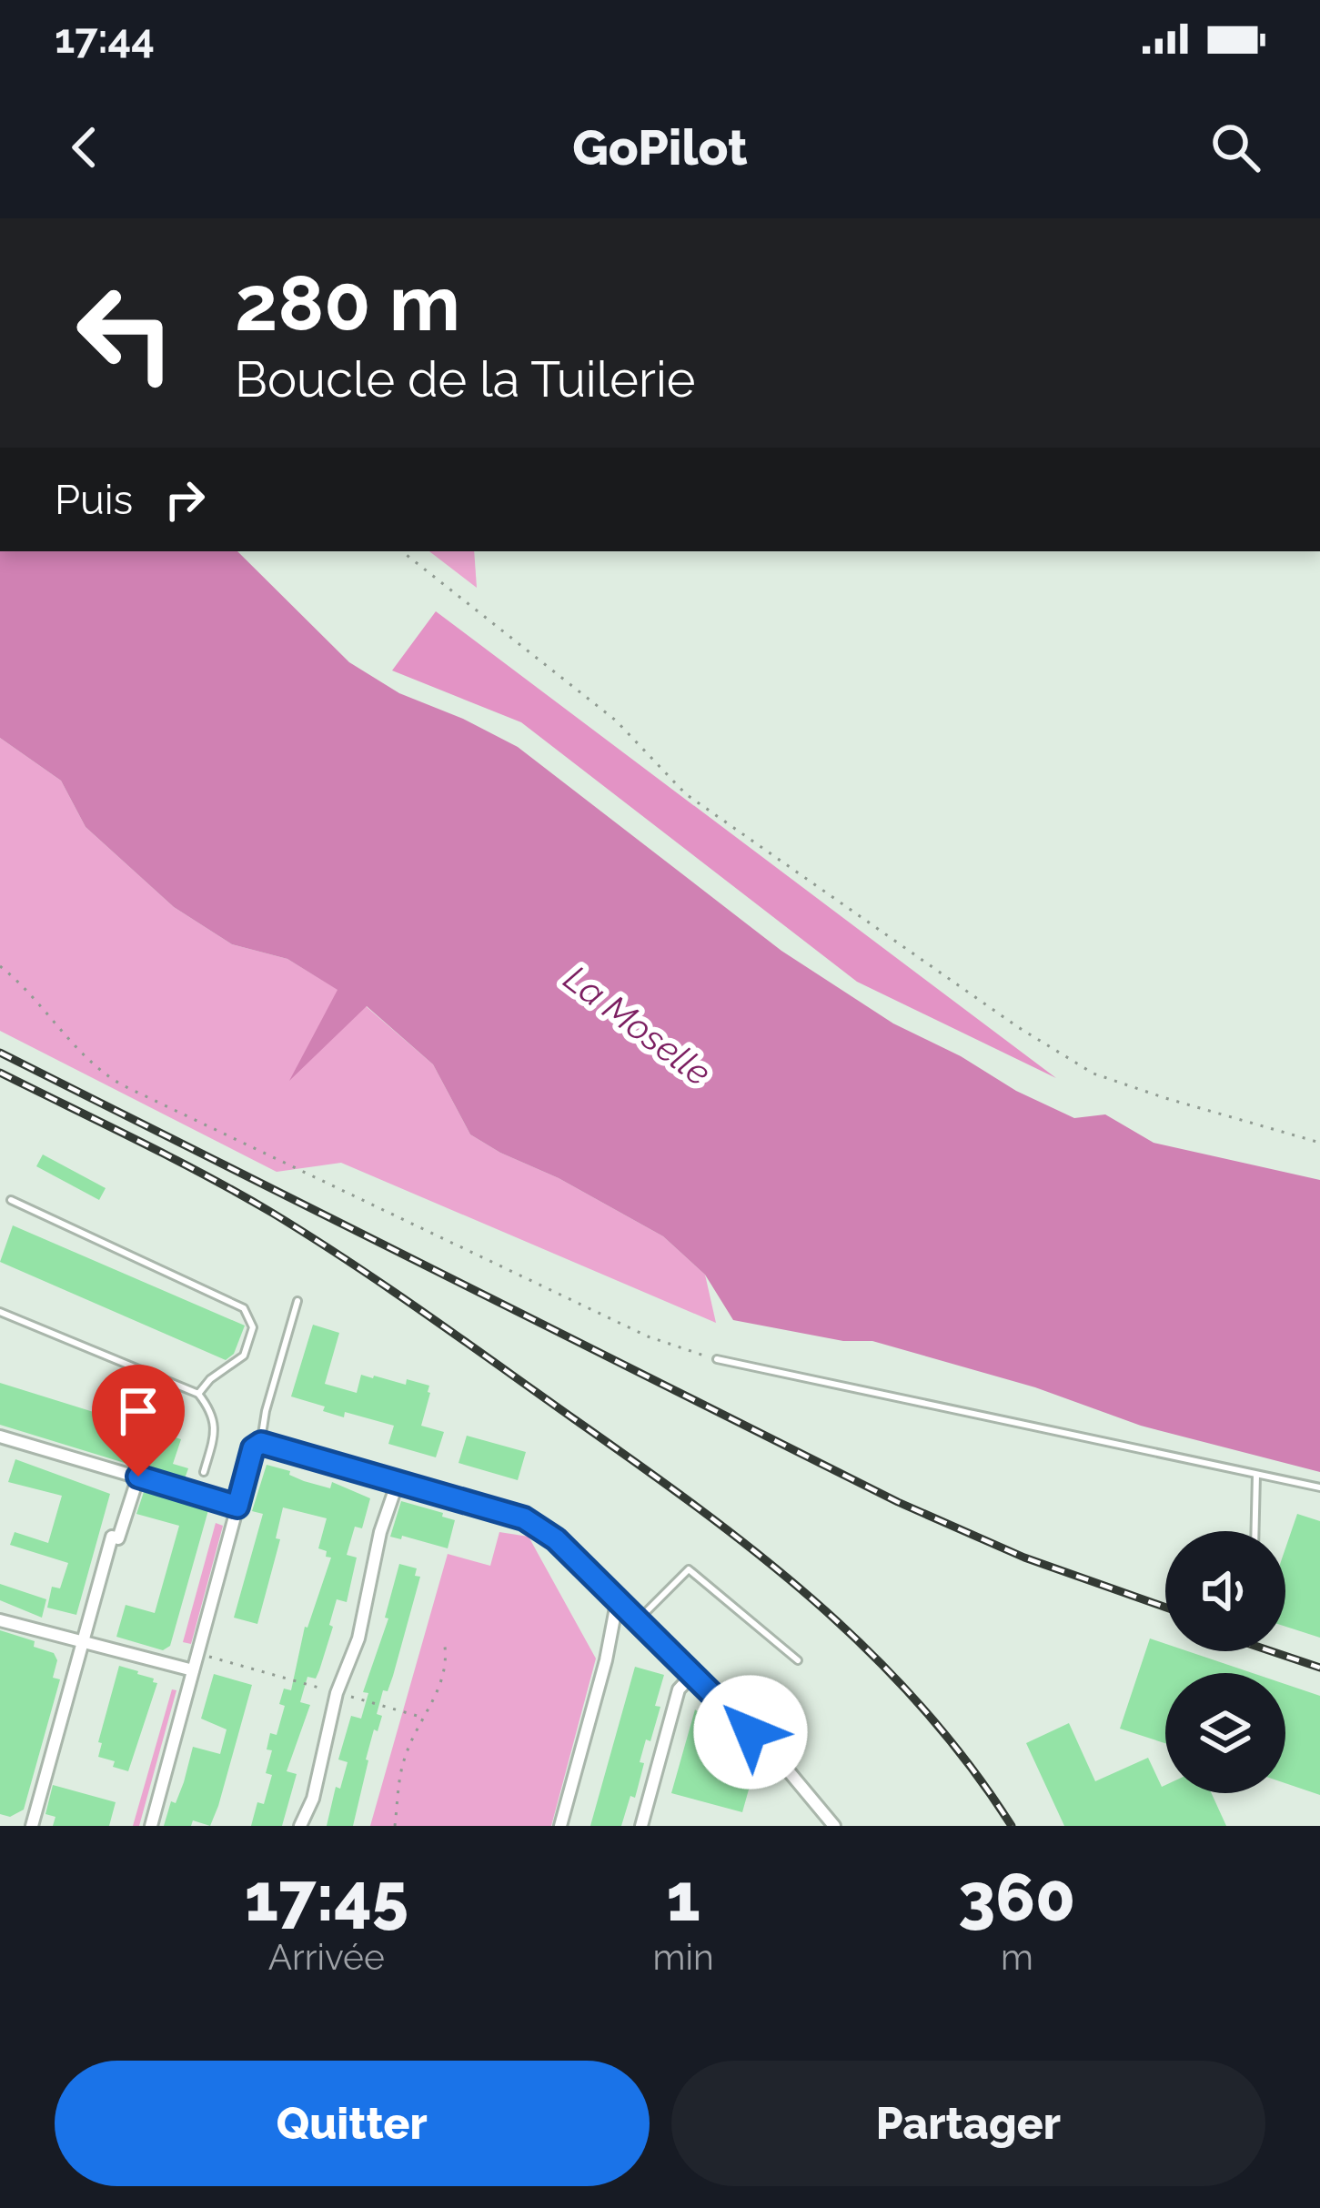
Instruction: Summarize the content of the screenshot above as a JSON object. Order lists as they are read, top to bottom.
{
  "water": ["La Moselle"],
  "page": {
    "status": "17:44",
    "header": "GoPilot",
    "turn": ["280 m", "Boucle de la Tuilerie"],
    "then": "Puis",
    "eta": [
      "17:45",
      "Arrivée",
      "1",
      "min",
      "360",
      "m"
    ],
    "buttons": ["Quitter", "Partager"]
  }
}
